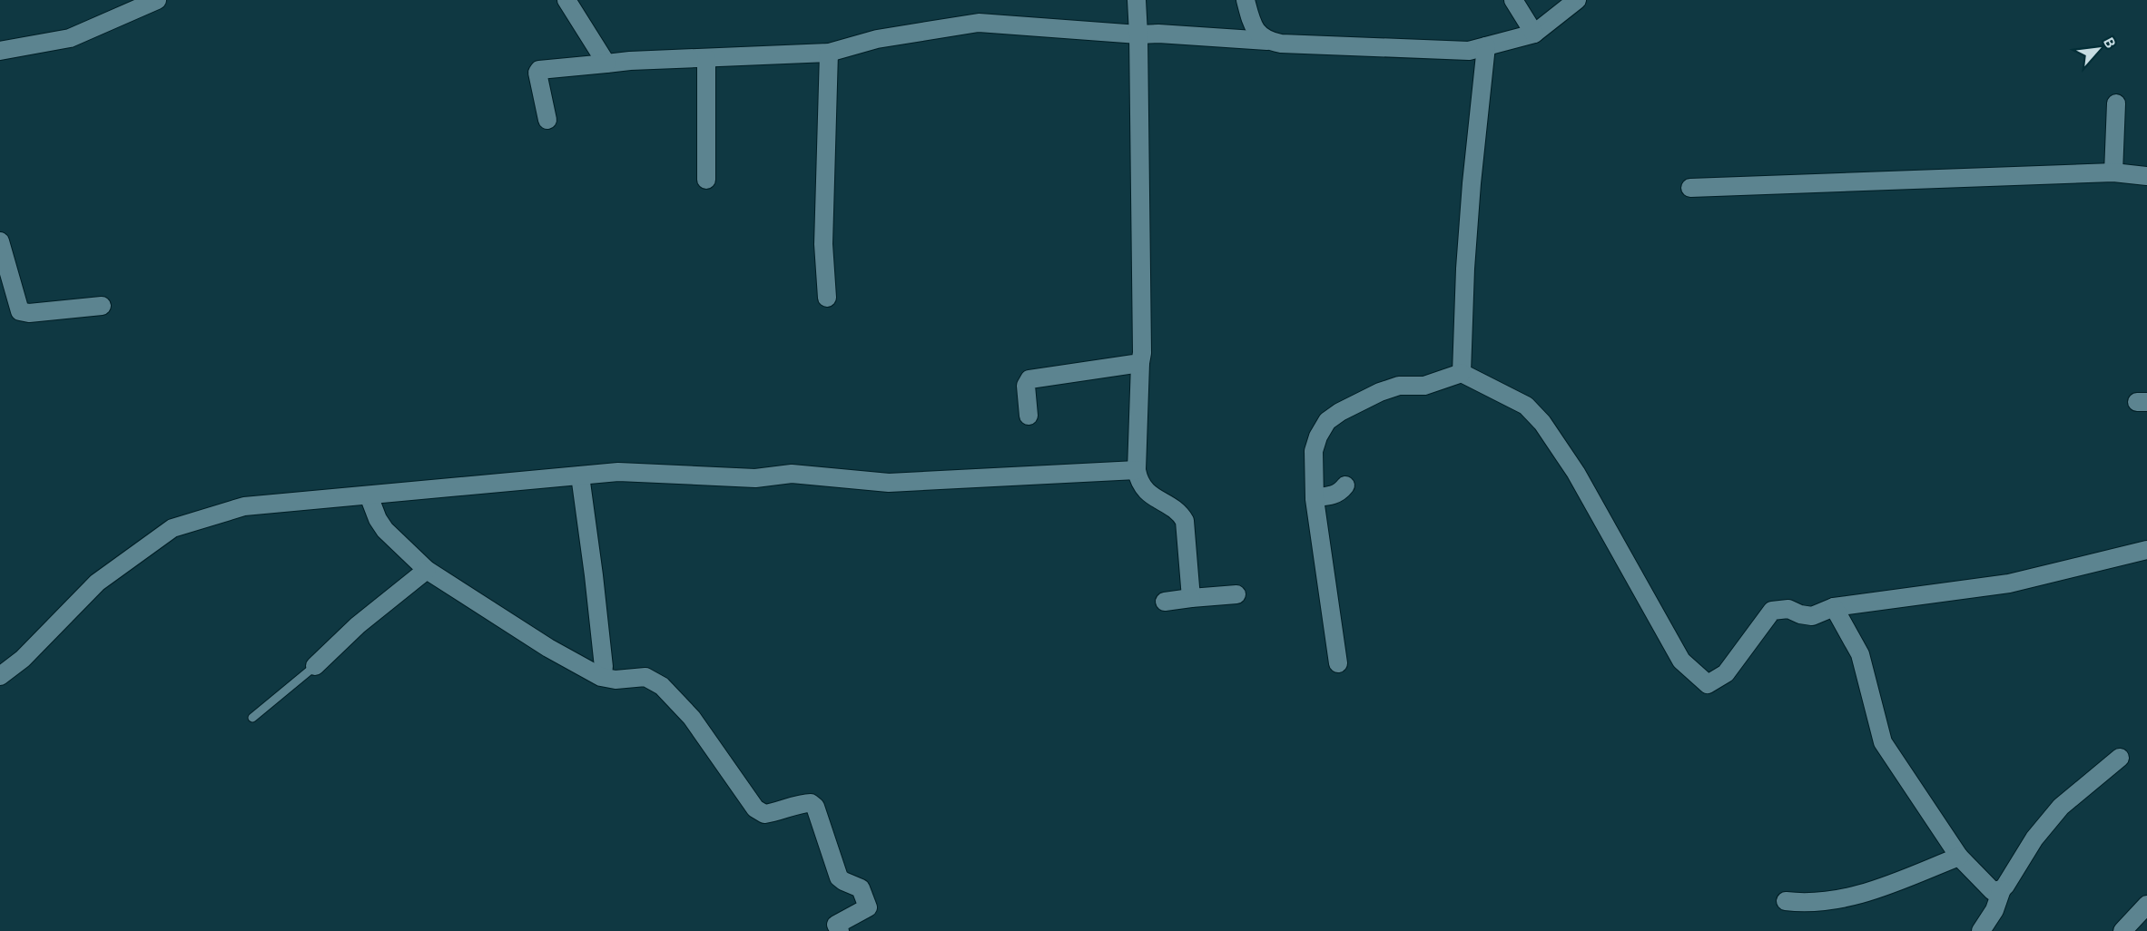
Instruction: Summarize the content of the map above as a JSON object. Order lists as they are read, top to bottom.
{
  "north": "top right"
}
